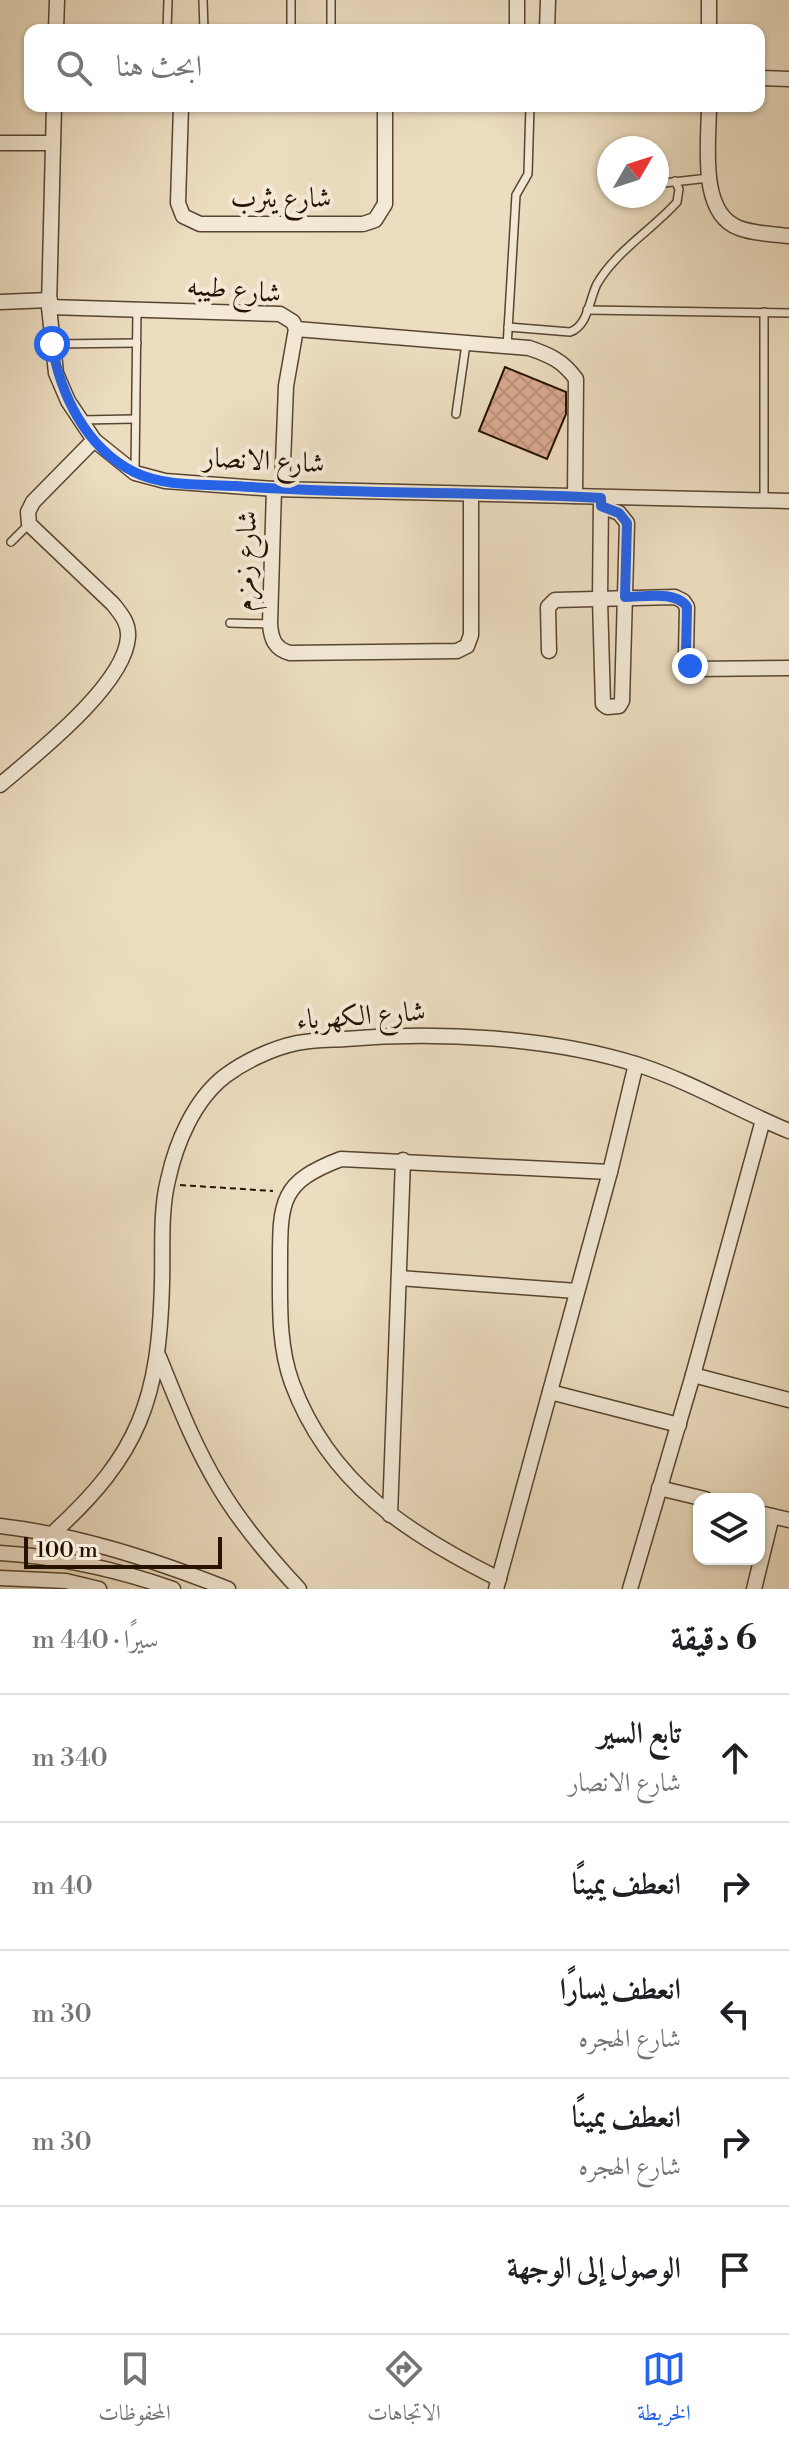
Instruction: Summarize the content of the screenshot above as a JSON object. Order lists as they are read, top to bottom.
{
  "streets": {
    "street": [
      "شارع يثرب",
      "شارع طيبه",
      "شارع الانصار",
      "شارع زمزم",
      "شارع الكهرباء"
    ]
  },
  "crossings": [
    ["شارع طيبه", "شارع الانصار"],
    ["شارع طيبه", "شارع زمزم"],
    ["شارع الانصار", "شارع زمزم"]
  ],
  "scale_bar": "100 m",
  "north": "top right",
  "page": {
    "search": "ابحث هنا",
    "scale": "100 m",
    "heading": ["6 دقيقة", "سيرًا · 440 m"],
    "list": [
      ["تابع السير", "شارع الانصار", "340 m"],
      ["انعطف يمينًا", "40 m"],
      ["انعطف يسارًا", "شارع الهجره", "30 m"],
      ["انعطف يمينًا", "شارع الهجره", "30 m"],
      "الوصول إلى الوجهة"
    ],
    "nav": ["الخريطة", "الاتجاهات", "المحفوظات"]
  }
}
